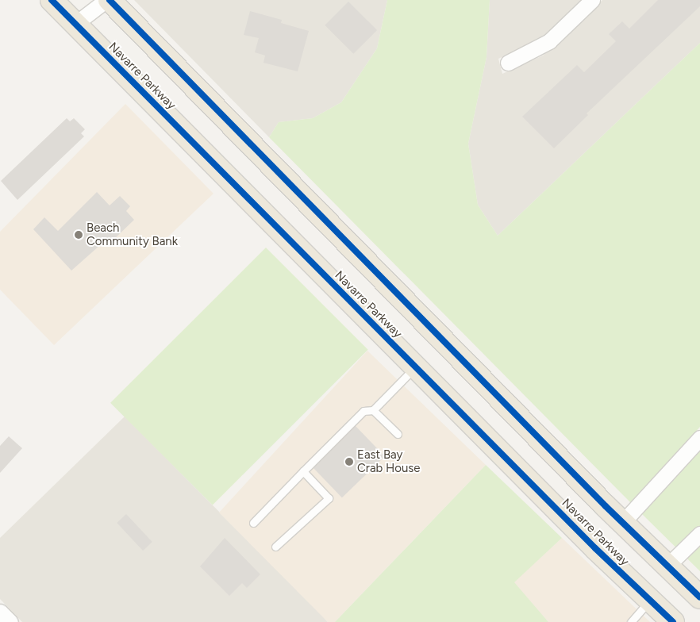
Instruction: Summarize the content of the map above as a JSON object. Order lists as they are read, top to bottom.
{
  "streets": {
    "highway": ["Navarre Parkway"]
  },
  "places": ["Beach Community Bank", "East Bay Crab House"]
}
